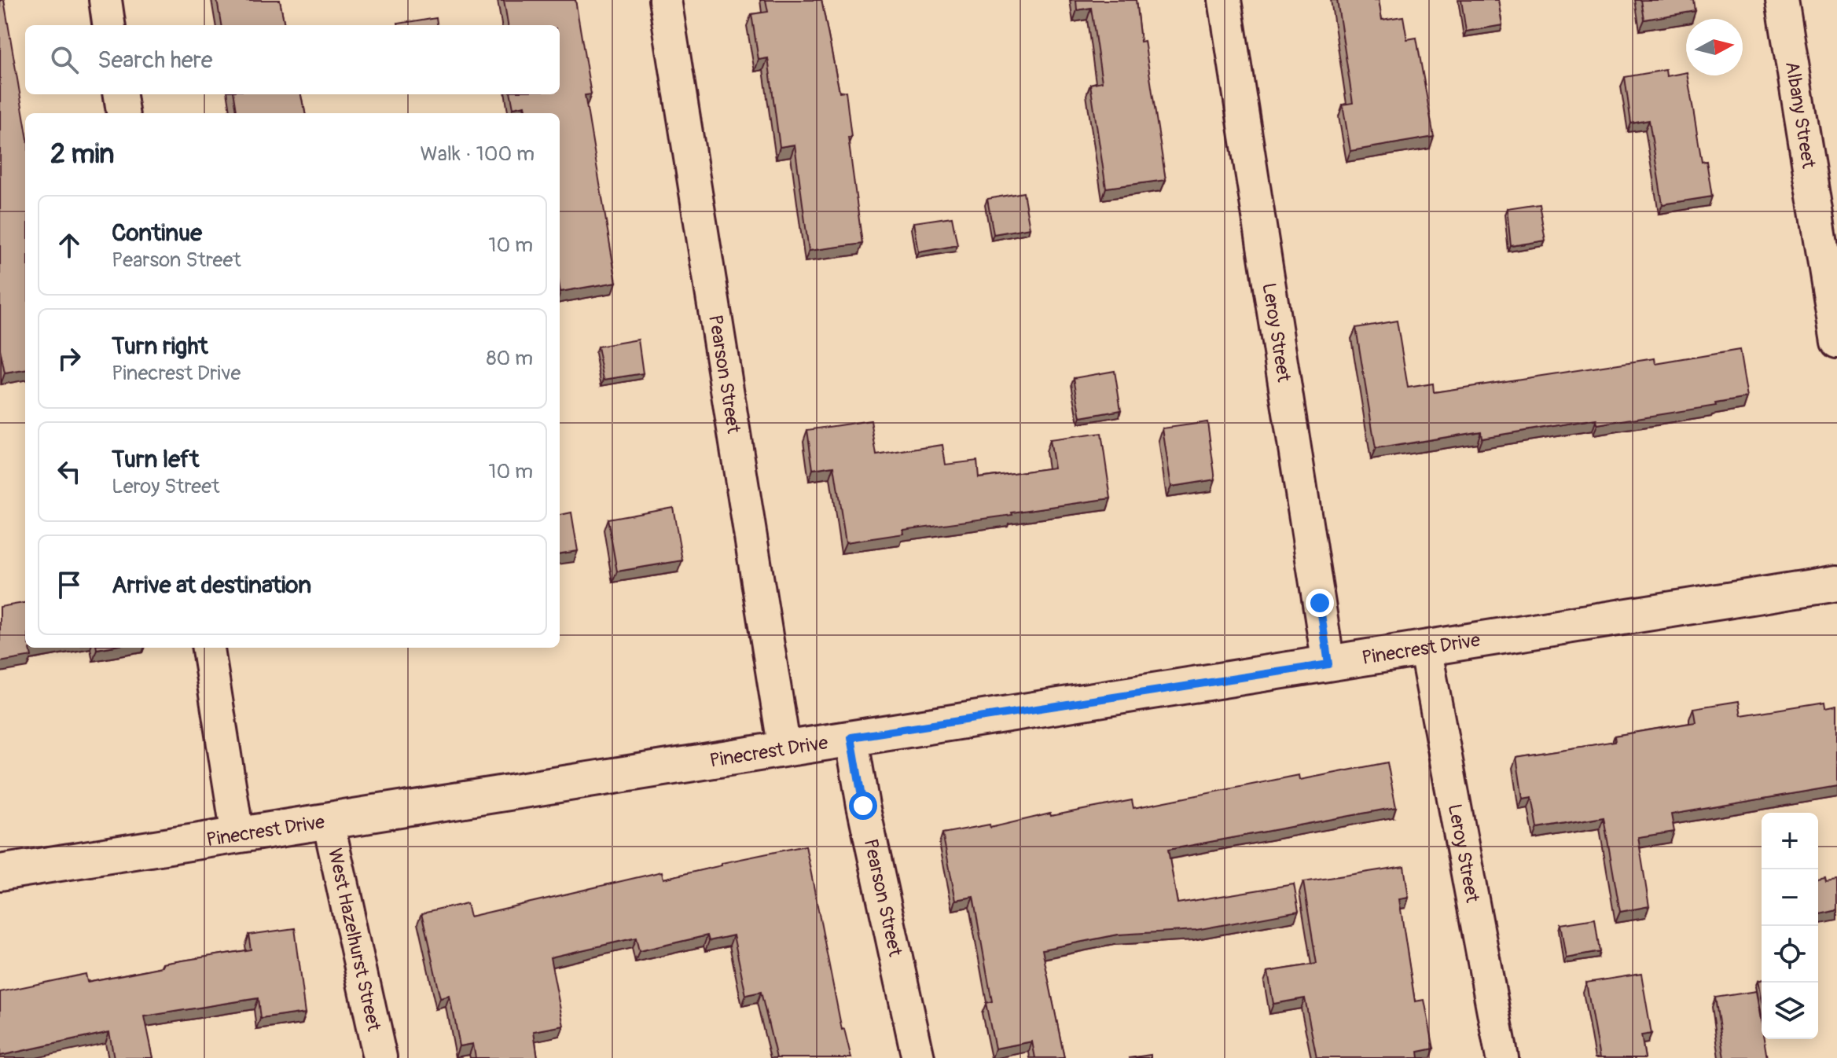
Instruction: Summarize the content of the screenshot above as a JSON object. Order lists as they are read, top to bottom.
{
  "streets": {
    "street": [
      "Albany Street",
      "Leroy Street",
      "Pearson Street",
      "Pinecrest Drive",
      "West Hazelhurst Street"
    ]
  },
  "crossings": [
    ["Leroy Street", "Pinecrest Drive"],
    ["Pearson Street", "Pinecrest Drive"],
    ["Pinecrest Drive", "West Hazelhurst Street"]
  ],
  "north": "right",
  "page": {
    "search": "Search here",
    "heading": ["2 min", "Walk · 100 m"],
    "list": [
      ["Continue", "Pearson Street", "10 m"],
      ["Turn right", "Pinecrest Drive", "80 m"],
      ["Turn left", "Leroy Street", "10 m"],
      "Arrive at destination"
    ],
    "map_buttons": ["+", "−"]
  }
}
